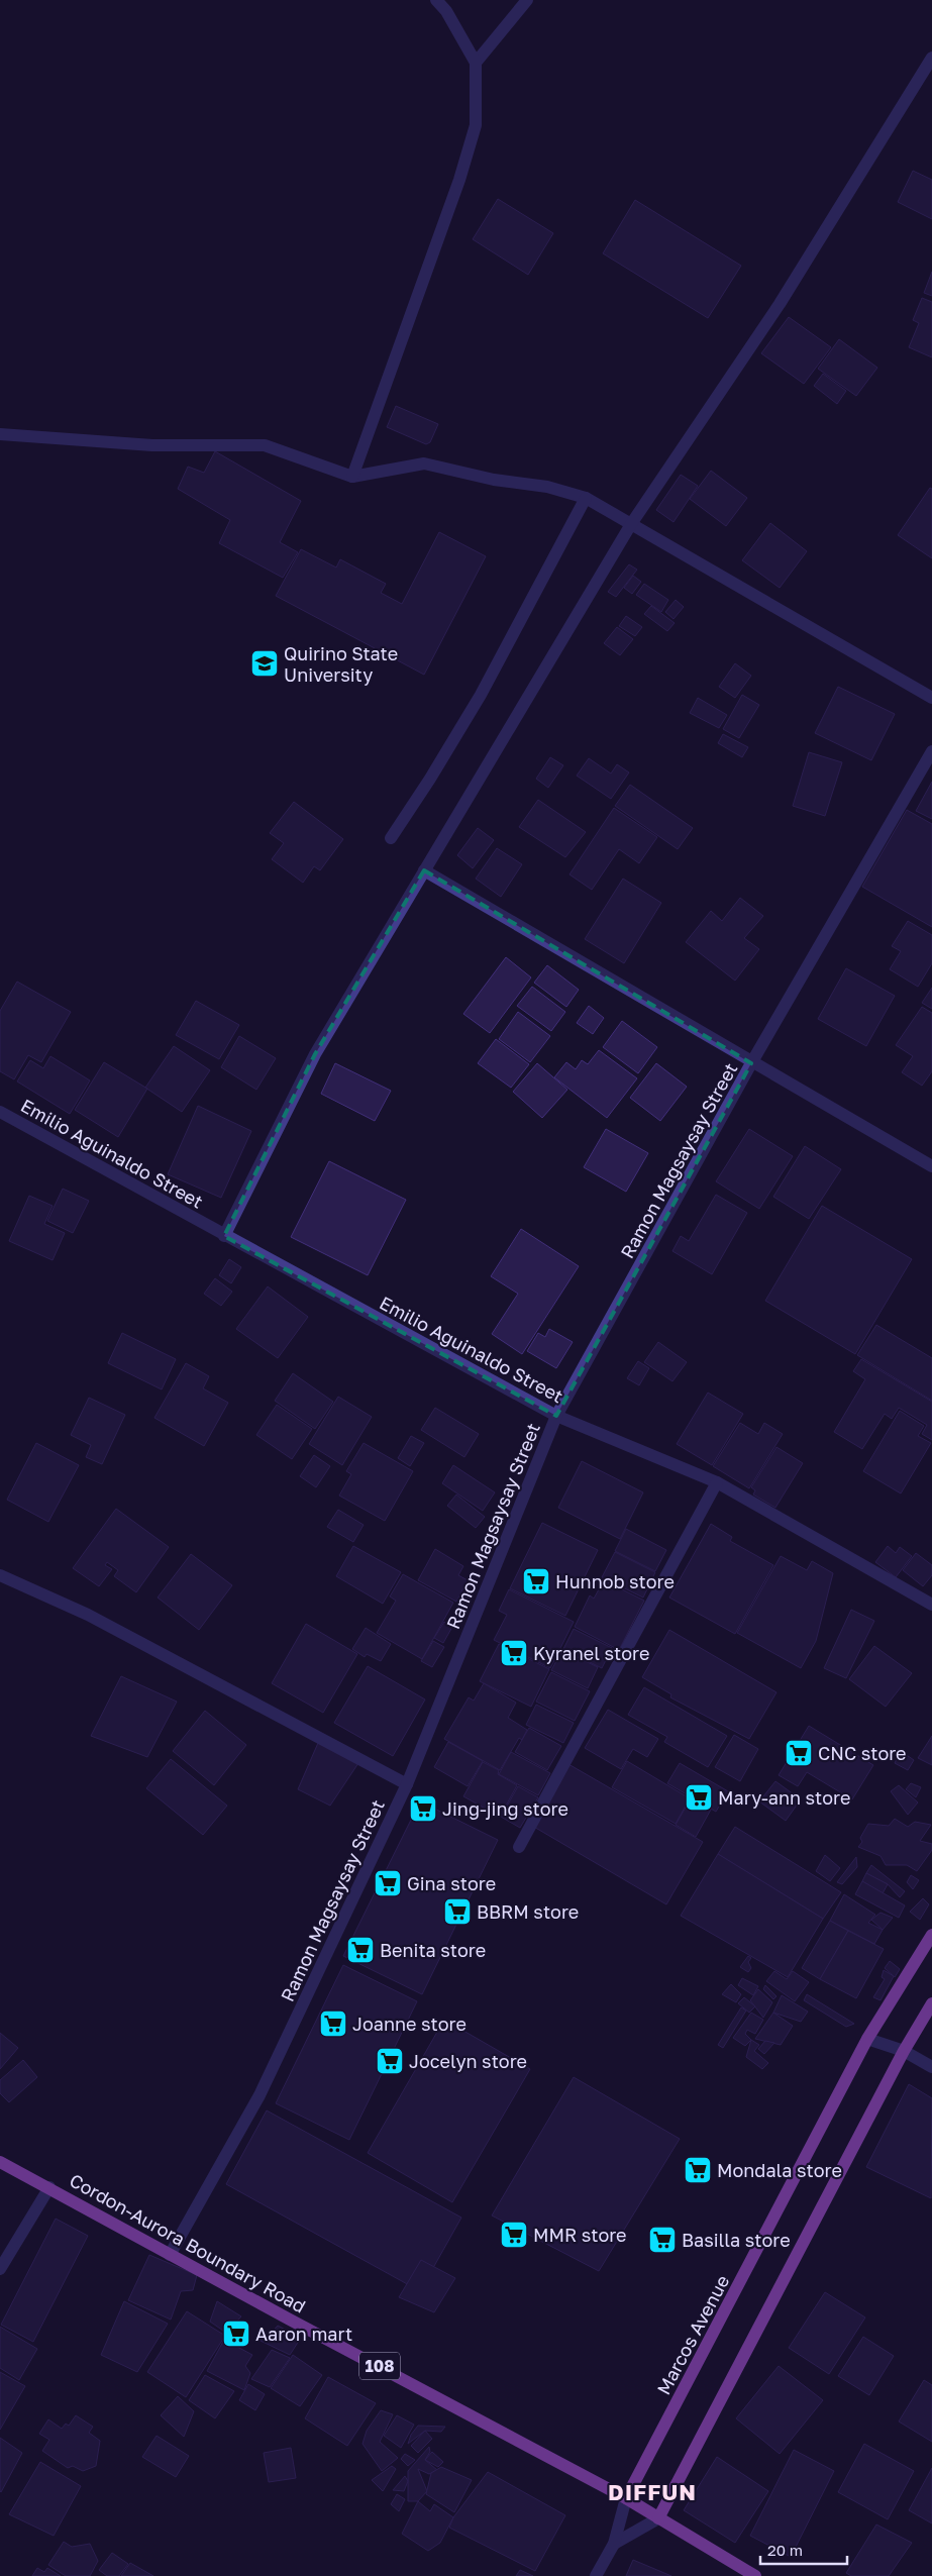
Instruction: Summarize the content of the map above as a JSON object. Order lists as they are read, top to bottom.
{
  "streets": {
    "main road": ["Cordon-Aurora Boundary Road", "Marcos Avenue", "108"],
    "street": ["Emilio Aguinaldo Street", "Ramon Magsaysay Street"]
  },
  "crossings": [
    ["Emilio Aguinaldo Street", "Ramon Magsaysay Street"],
    ["Ramon Magsaysay Street", "Cordon-Aurora Boundary Road"],
    ["Cordon-Aurora Boundary Road", "Marcos Avenue"]
  ],
  "districts": ["DIFFUN"],
  "places": {
    "school or university": ["Quirino State University"],
    "supermarket": [
      "Hunnob store",
      "Kyranel store",
      "CNC store",
      "Mary-ann store",
      "Jing-jing store",
      "Gina store",
      "BBRM store",
      "Benita store",
      "Joanne store",
      "Jocelyn store",
      "Mondala store",
      "MMR store",
      "Basilla store",
      "Aaron mart"
    ]
  },
  "scale_bar": "20 m"
}
